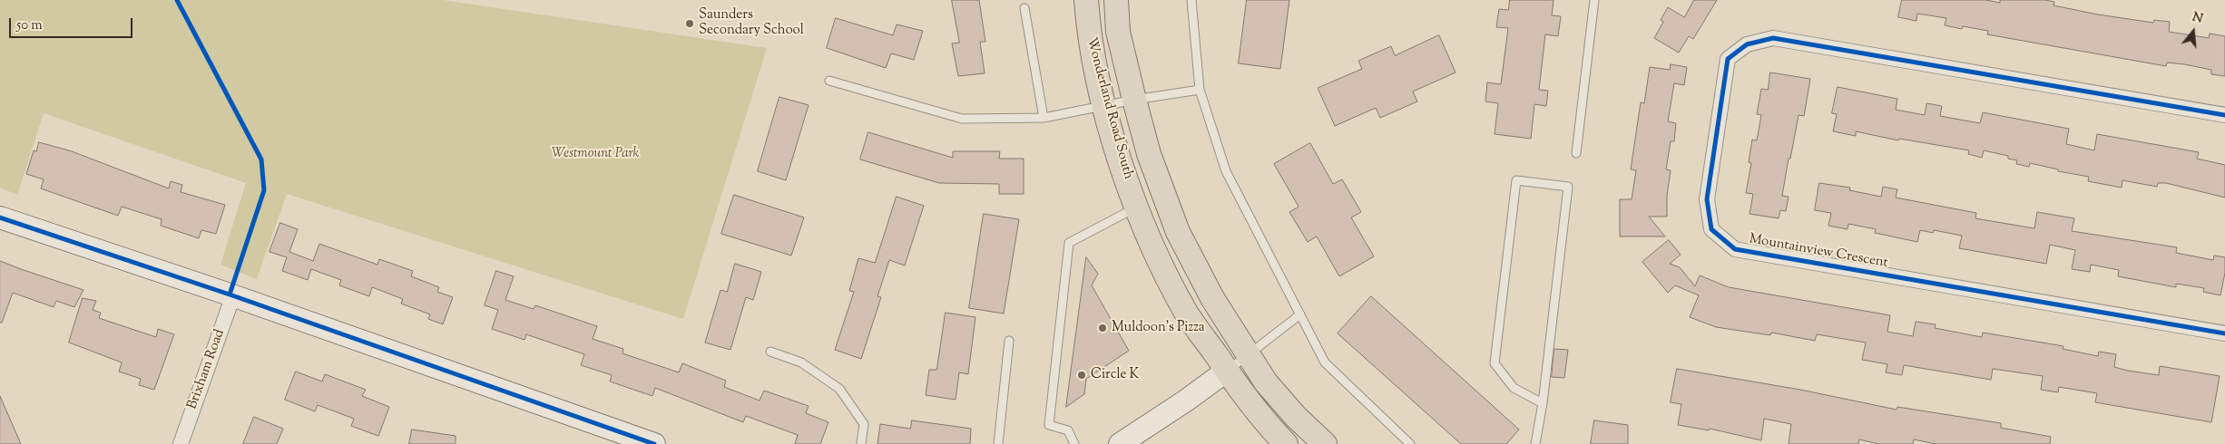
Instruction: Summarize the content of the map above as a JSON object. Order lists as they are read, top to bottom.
{
  "streets": {
    "main road": ["Wonderland Road South"],
    "street": ["Mountainview Crescent", "Brixham Road"]
  },
  "parks": ["Westmount Park"],
  "places": ["Saunders Secondary School", "Muldoon's Pizza", "Circle K"],
  "scale_bar": "50 m",
  "north": "top"
}
